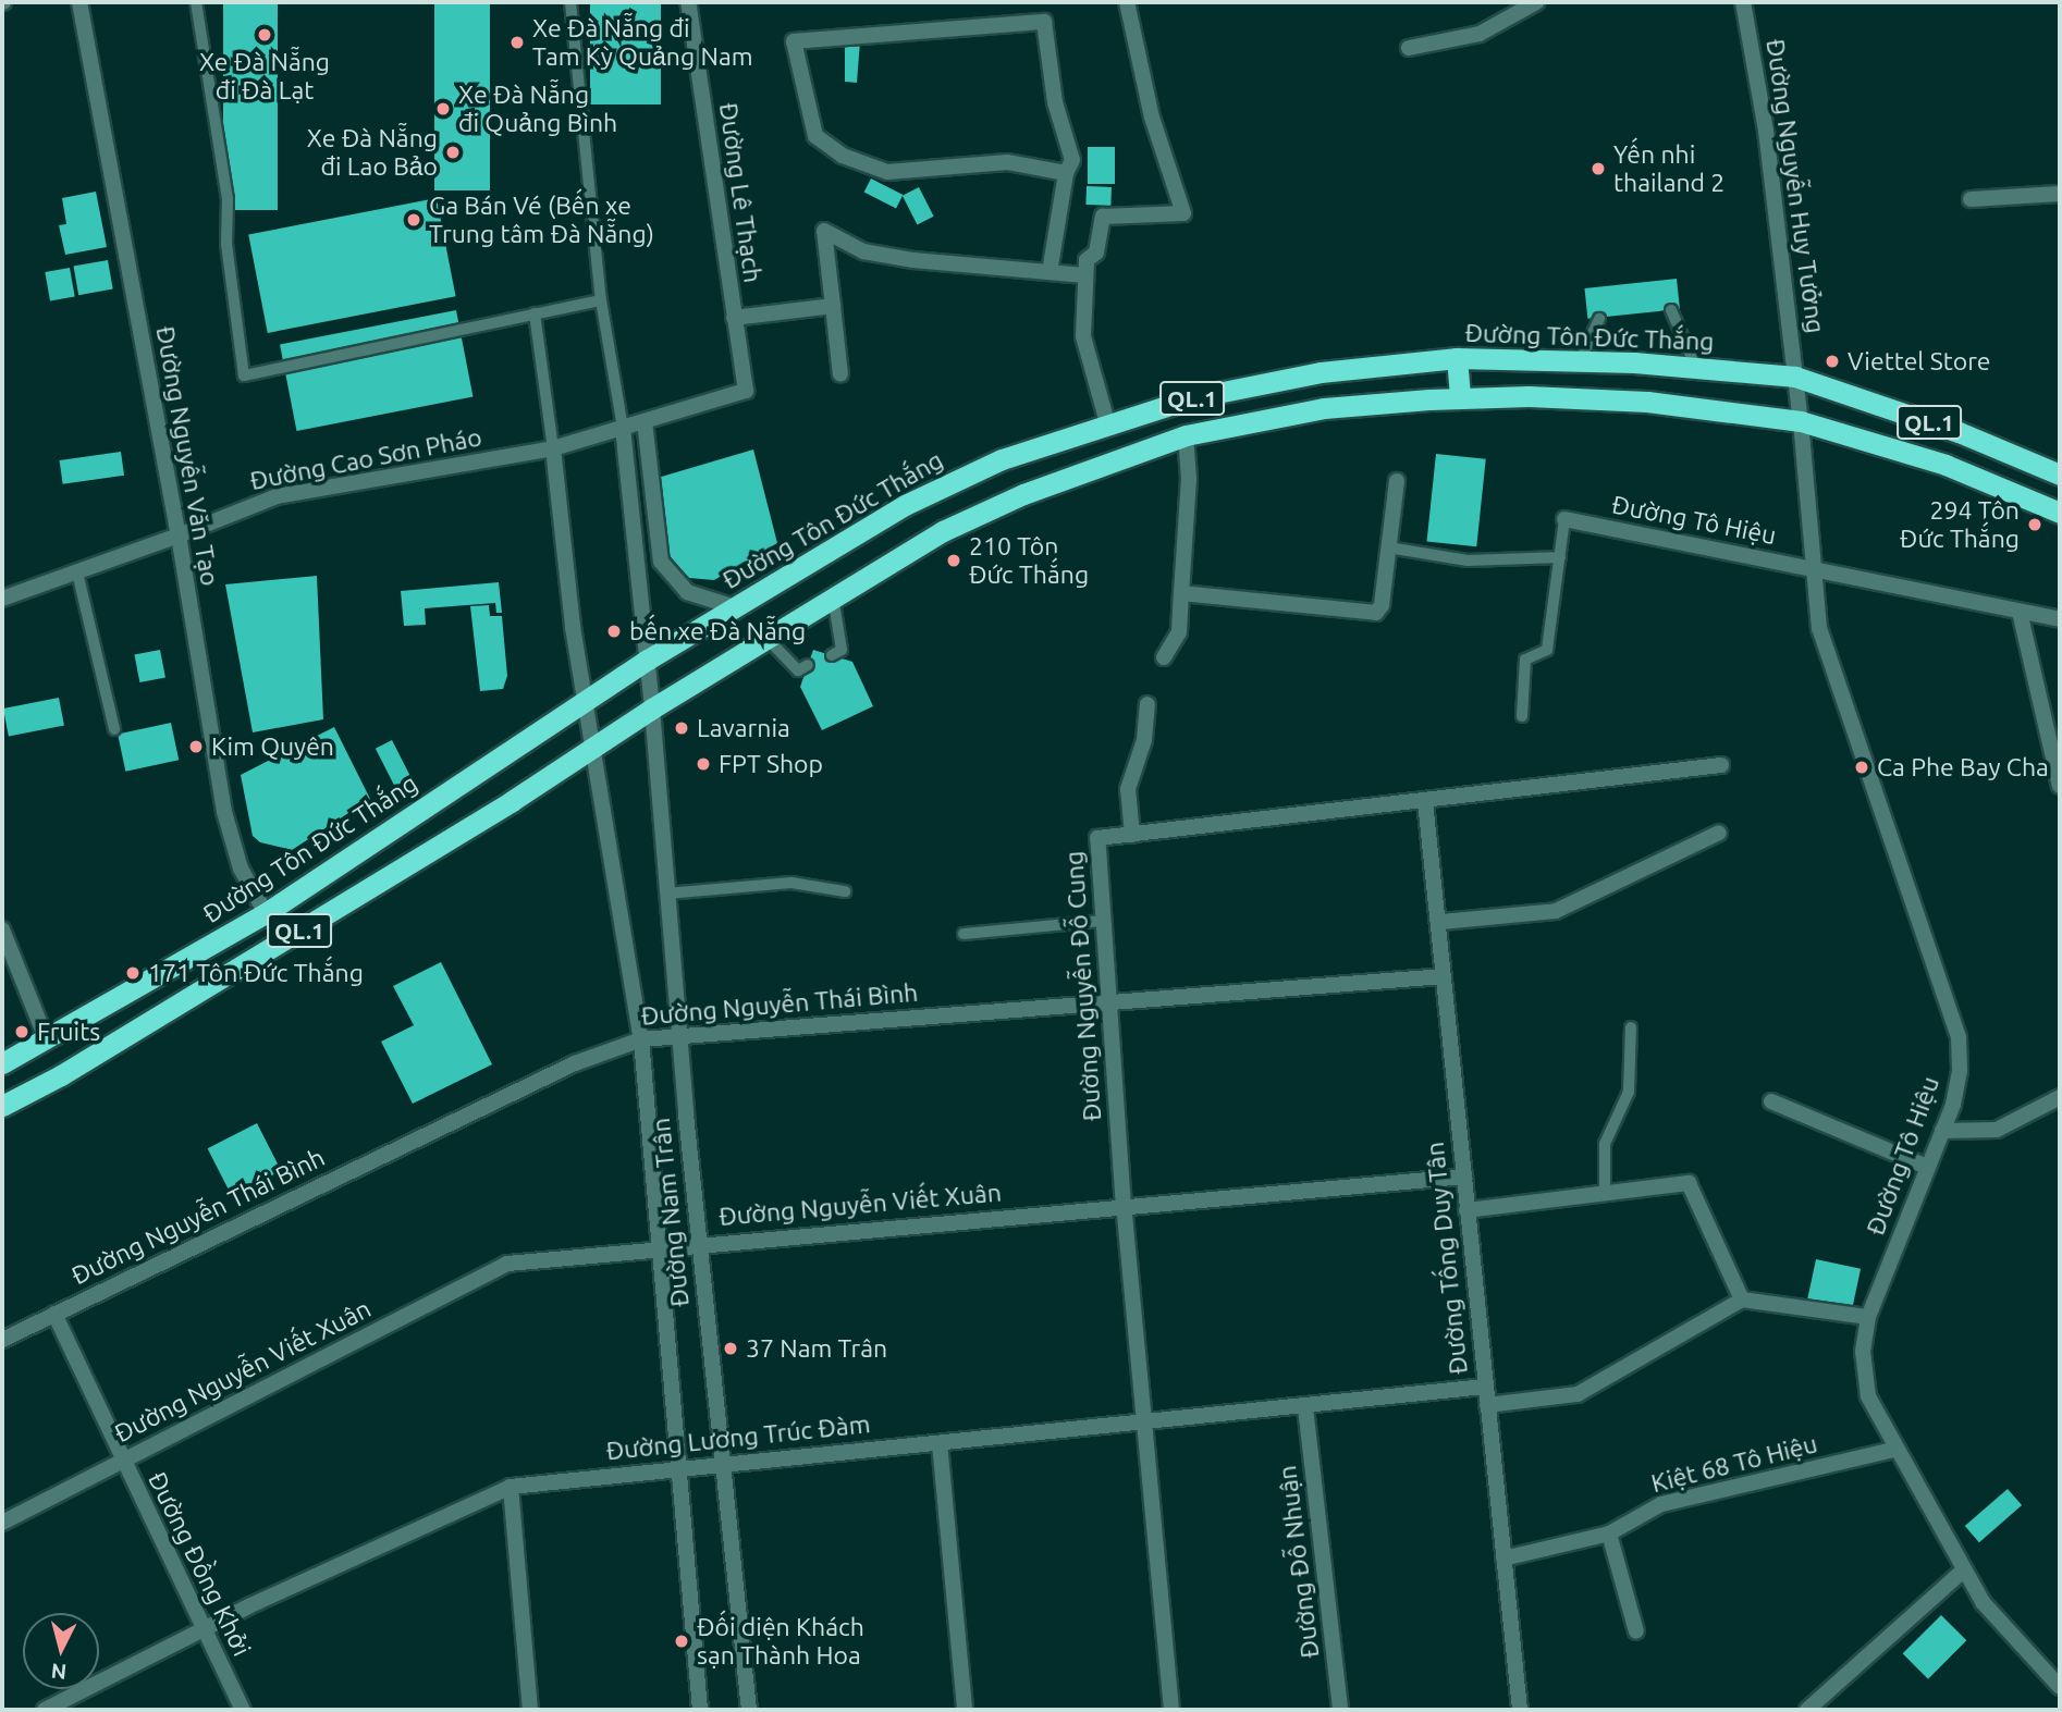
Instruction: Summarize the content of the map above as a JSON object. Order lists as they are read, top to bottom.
{
  "streets": {
    "highway": ["Đường Tôn Đức Thắng", "QL.1"],
    "street": [
      "Đường Nguyễn Huy Tưởng",
      "Đường Lê Thạch",
      "Đường Nguyễn Văn Tạo",
      "Đường Cao Sơn Pháo",
      "Đường Tô Hiệu",
      "Đường Nguyễn Đỗ Cung",
      "Đường Nguyễn Thái Bình",
      "Đường Nguyễn Viết Xuân",
      "Đường Nam Trân",
      "Đường Tống Duy Tân",
      "Đường Lương Trúc Đàm",
      "Kiệt 68 Tô Hiệu",
      "Đường Đỗ Nhuận",
      "Đường Đồng Khởi"
    ]
  },
  "crossings": [
    ["Đường Nguyễn Huy Tưởng", "Đường Tôn Đức Thắng"],
    ["Đường Nguyễn Huy Tưởng", "QL.1"],
    ["Đường Nguyễn Huy Tưởng", "Đường Tô Hiệu"],
    ["Đường Lê Thạch", "Đường Cao Sơn Pháo"],
    ["Đường Tôn Đức Thắng", "Đường Nguyễn Văn Tạo"],
    ["Đường Tôn Đức Thắng", "Đường Nam Trân"],
    ["QL.1", "Đường Tô Hiệu"],
    ["QL.1", "Đường Nam Trân"],
    ["Đường Nguyễn Văn Tạo", "Đường Cao Sơn Pháo"],
    ["Đường Tô Hiệu", "Kiệt 68 Tô Hiệu"],
    ["Đường Nguyễn Đỗ Cung", "Đường Nguyễn Thái Bình"],
    ["Đường Nguyễn Đỗ Cung", "Đường Nguyễn Viết Xuân"],
    ["Đường Nguyễn Đỗ Cung", "Đường Tống Duy Tân"],
    ["Đường Nguyễn Đỗ Cung", "Đường Lương Trúc Đàm"],
    ["Đường Nguyễn Thái Bình", "Đường Nam Trân"],
    ["Đường Nguyễn Thái Bình", "Đường Tống Duy Tân"],
    ["Đường Nguyễn Thái Bình", "Đường Đồng Khởi"],
    ["Đường Nguyễn Viết Xuân", "Đường Nam Trân"],
    ["Đường Nguyễn Viết Xuân", "Đường Tống Duy Tân"],
    ["Đường Nguyễn Viết Xuân", "Đường Đồng Khởi"],
    ["Đường Nam Trân", "Đường Lương Trúc Đàm"],
    ["Đường Tống Duy Tân", "Đường Lương Trúc Đàm"],
    ["Đường Tống Duy Tân", "Kiệt 68 Tô Hiệu"],
    ["Đường Lương Trúc Đàm", "Đường Đỗ Nhuận"],
    ["Đường Lương Trúc Đàm", "Đường Đồng Khởi"]
  ],
  "places": [
    "Xe Đà Nẵng đi Đà Lạt",
    "Xe Đà Nẵng đi Tam Kỳ Quảng Nam",
    "Xe Đà Nẵng đi Quảng Bình",
    "Xe Đà Nẵng đi Lao Bảo",
    "Yến nhi thailand 2",
    "Ga Bán Vé (Bến xe Trung tâm Đà Nẵng)",
    "Viettel Store",
    "294 Tôn Đức Thắng",
    "210 Tôn Đức Thắng",
    "bến xe Đà Nẵng",
    "Lavarnia",
    "Kim Quyên",
    "FPT Shop",
    "Ca Phe Bay Cha",
    "171 Tôn Đức Thắng",
    "Fruits",
    "37 Nam Trân",
    "Đối diện Khách sạn Thành Hoa"
  ],
  "north": "bottom"
}
